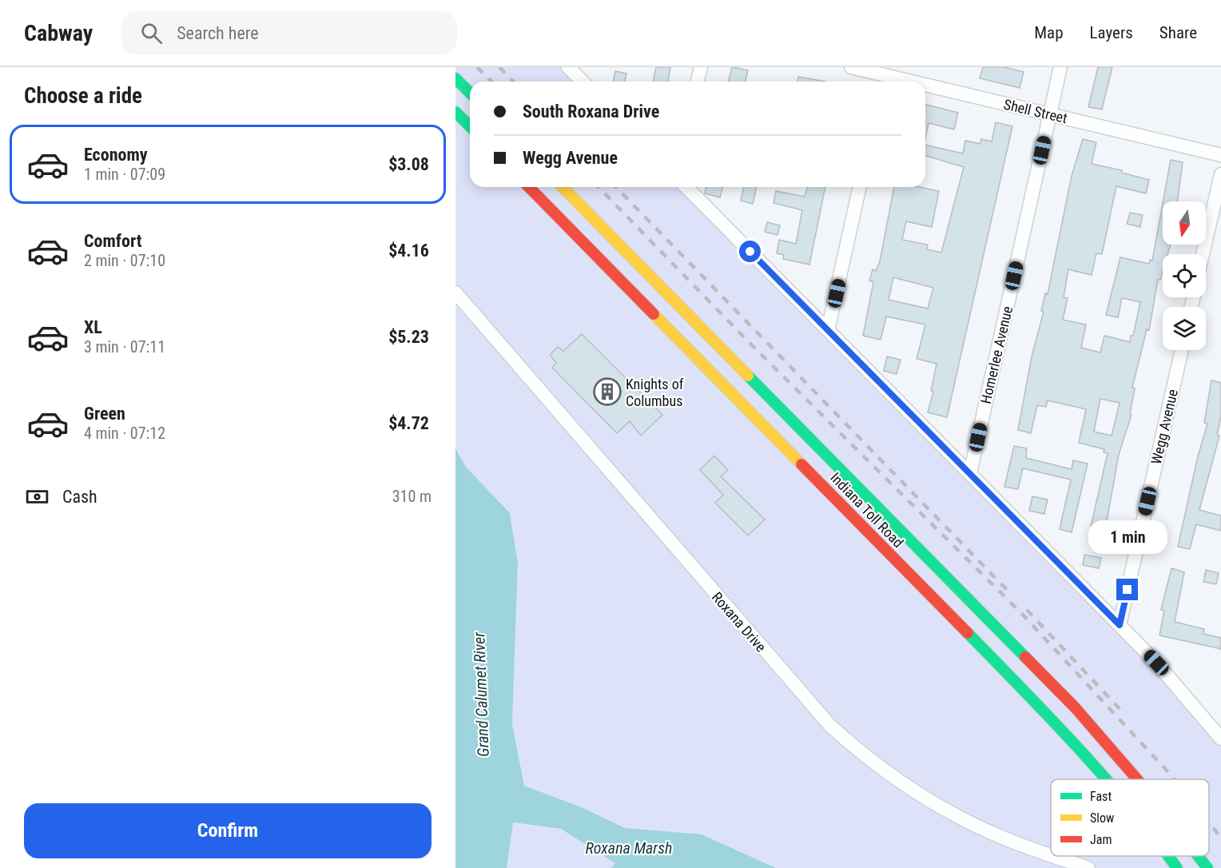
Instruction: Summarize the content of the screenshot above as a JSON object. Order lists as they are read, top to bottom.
{
  "streets": {
    "highway": ["Indiana Toll Road"],
    "street": [
      "Shell Street",
      "Homerlee Avenue",
      "Wegg Avenue",
      "Roxana Drive"
    ]
  },
  "crossings": [
    ["Shell Street", "Homerlee Avenue"]
  ],
  "water": ["Grand Calumet River", "Roxana Marsh"],
  "places": {
    "building": ["Knights of Columbus"]
  },
  "legend": ["Fast", "Slow", "Jam"],
  "north": "bottom",
  "page": {
    "header": "Cabway",
    "search": "Search here",
    "nav": ["Map", "Layers", "Share"],
    "heading": "Choose a ride",
    "banner": ["South Roxana Drive", "Wegg Avenue"],
    "list": [
      {
        "name": "Economy",
        "note": "1 min · 07:09",
        "value": "$3.08"
      },
      {
        "name": "Comfort",
        "note": "2 min · 07:10",
        "value": "$4.16"
      },
      {
        "name": "XL",
        "note": "3 min · 07:11",
        "value": "$5.23"
      },
      {
        "name": "Green",
        "note": "4 min · 07:12",
        "value": "$4.72"
      }
    ],
    "pay": ["Cash", "310 m"],
    "bubble": "1 min",
    "buttons": "Confirm"
  }
}
